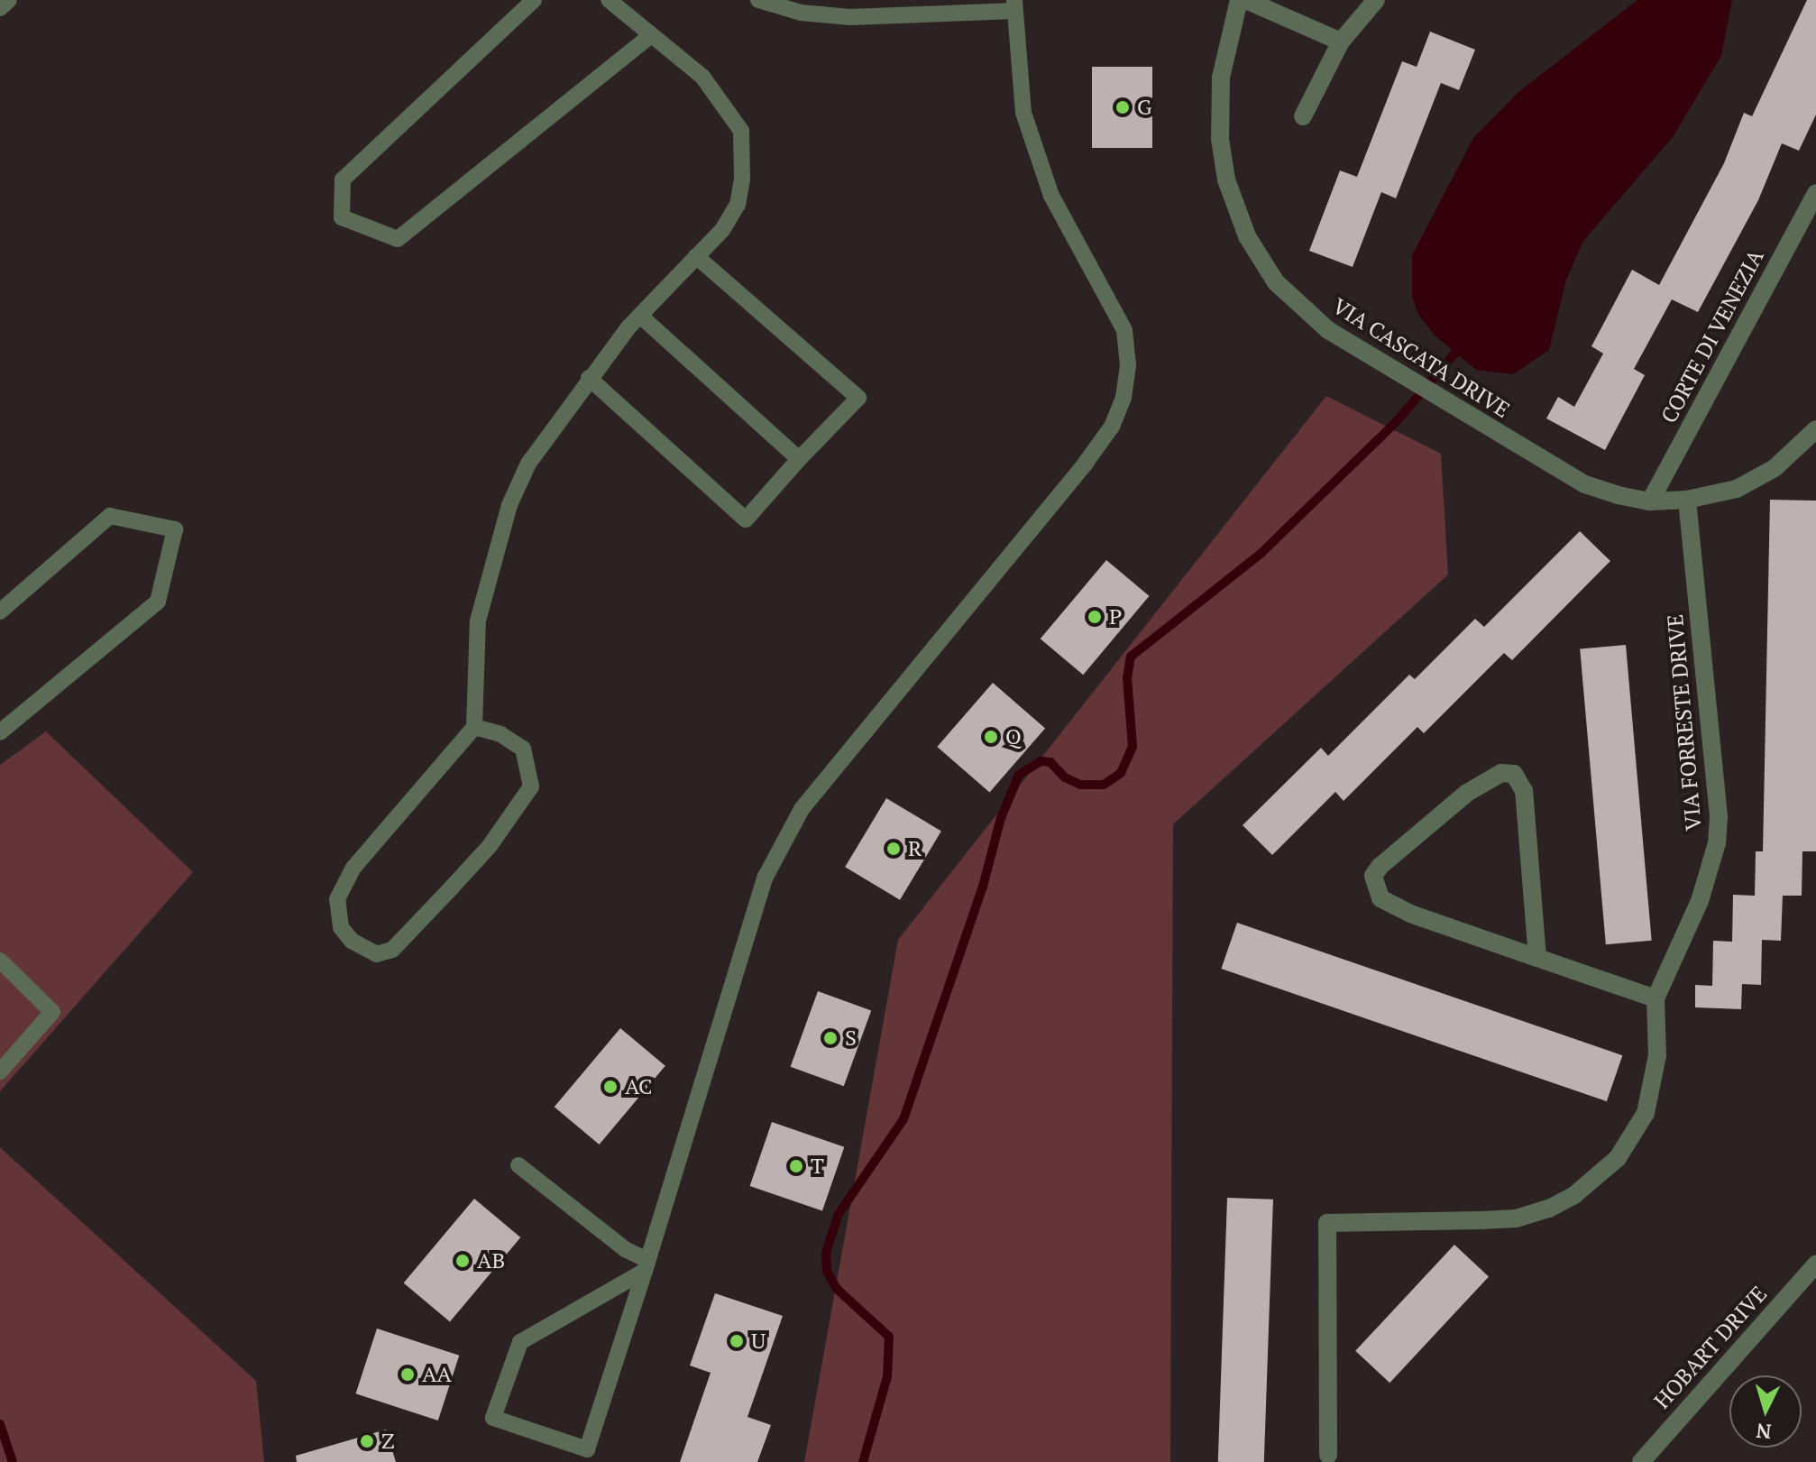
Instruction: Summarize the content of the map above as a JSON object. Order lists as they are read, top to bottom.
{
  "streets": {
    "street": [
      "CORTE DI VENEZIA",
      "VIA CASCATA DRIVE",
      "VIA FORRESTE DRIVE",
      "HOBART DRIVE"
    ]
  },
  "crossings": [
    ["CORTE DI VENEZIA", "VIA CASCATA DRIVE"],
    ["VIA CASCATA DRIVE", "VIA FORRESTE DRIVE"]
  ],
  "places": [
    "G",
    "P",
    "Q",
    "R",
    "S",
    "AC",
    "T",
    "AB",
    "U",
    "AA",
    "Z"
  ],
  "north": "bottom"
}
